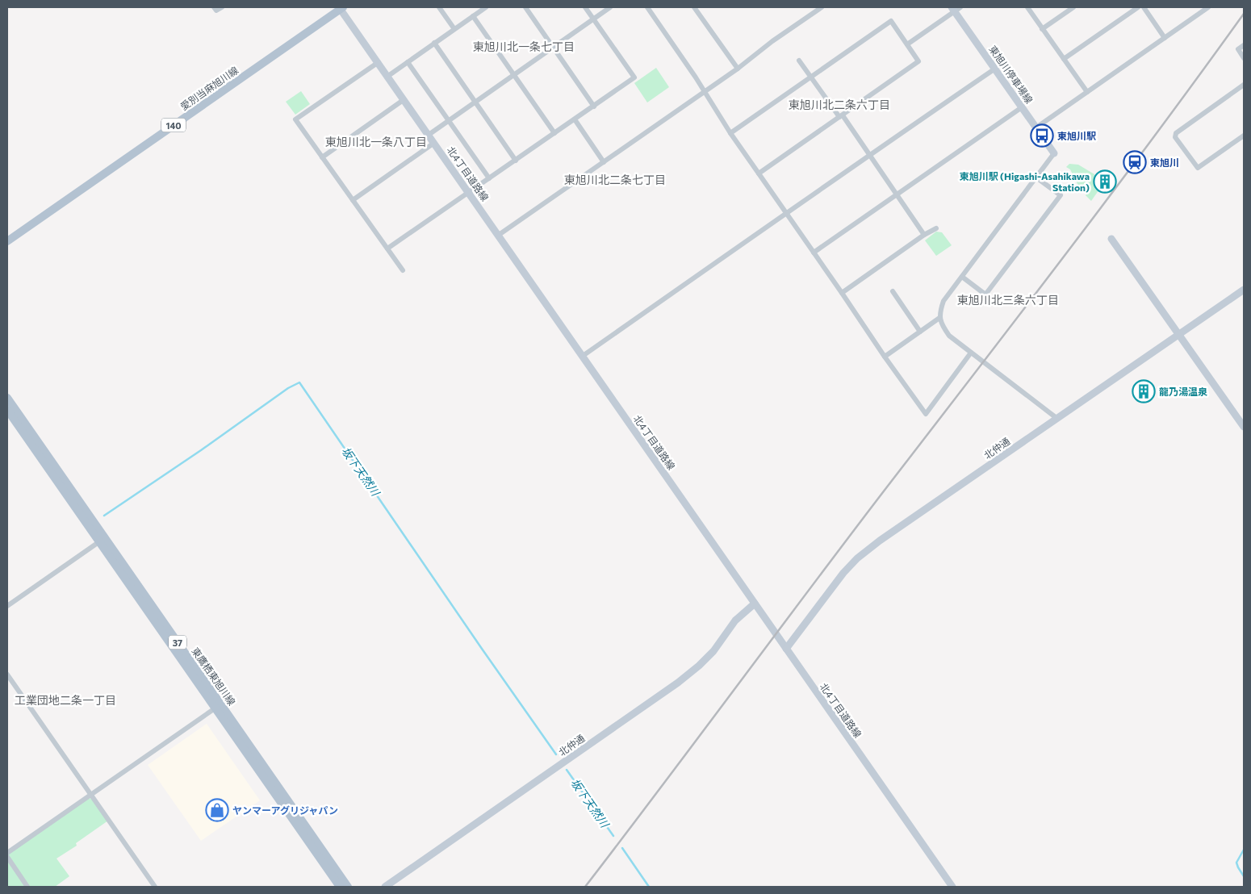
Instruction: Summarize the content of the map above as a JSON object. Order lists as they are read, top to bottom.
{
  "streets": {
    "main road": [
      "愛別当麻旭川線",
      "140",
      "37",
      "東鷹栖東旭川線"
    ],
    "street": ["東旭川停車場線", "北4丁目道路線", "北仲通"]
  },
  "crossings": [
    ["愛別当麻旭川線", "北4丁目道路線"],
    ["北4丁目道路線", "北仲通"]
  ],
  "districts": [
    "東旭川北一条七丁目",
    "東旭川北二条六丁目",
    "東旭川北一条八丁目",
    "東旭川北二条七丁目",
    "東旭川北三条六丁目",
    "工業団地二条一丁目"
  ],
  "water": ["坂下天然川"],
  "places": {
    "bus stop": ["東旭川駅"],
    "station": ["東旭川"],
    "building": ["東旭川駅 (Higashi-Asahikawa Station)", "龍乃湯温泉"],
    "shop": ["ヤンマーアグリジャパン"]
  }
}
